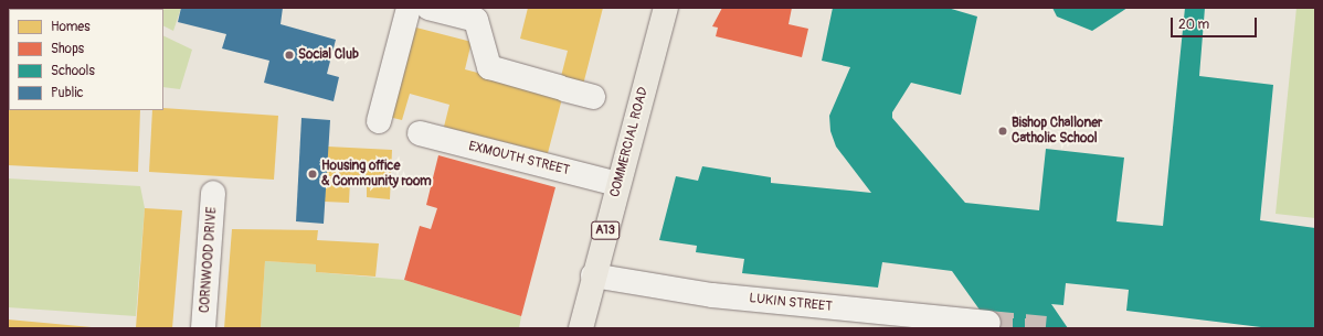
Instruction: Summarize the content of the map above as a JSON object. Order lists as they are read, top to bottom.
{
  "streets": {
    "highway": ["COMMERCIAL ROAD", "A13"],
    "street": ["EXMOUTH STREET", "CORNWOOD DRIVE", "LUKIN STREET"]
  },
  "crossings": [
    ["COMMERCIAL ROAD", "EXMOUTH STREET"],
    ["COMMERCIAL ROAD", "LUKIN STREET"]
  ],
  "places": ["Social Club", "Bishop Challoner Catholic School", "Housing office & Community room"],
  "legend": [
    "Homes",
    "Shops",
    "Schools",
    "Public"
  ],
  "scale_bar": "20 m"
}
